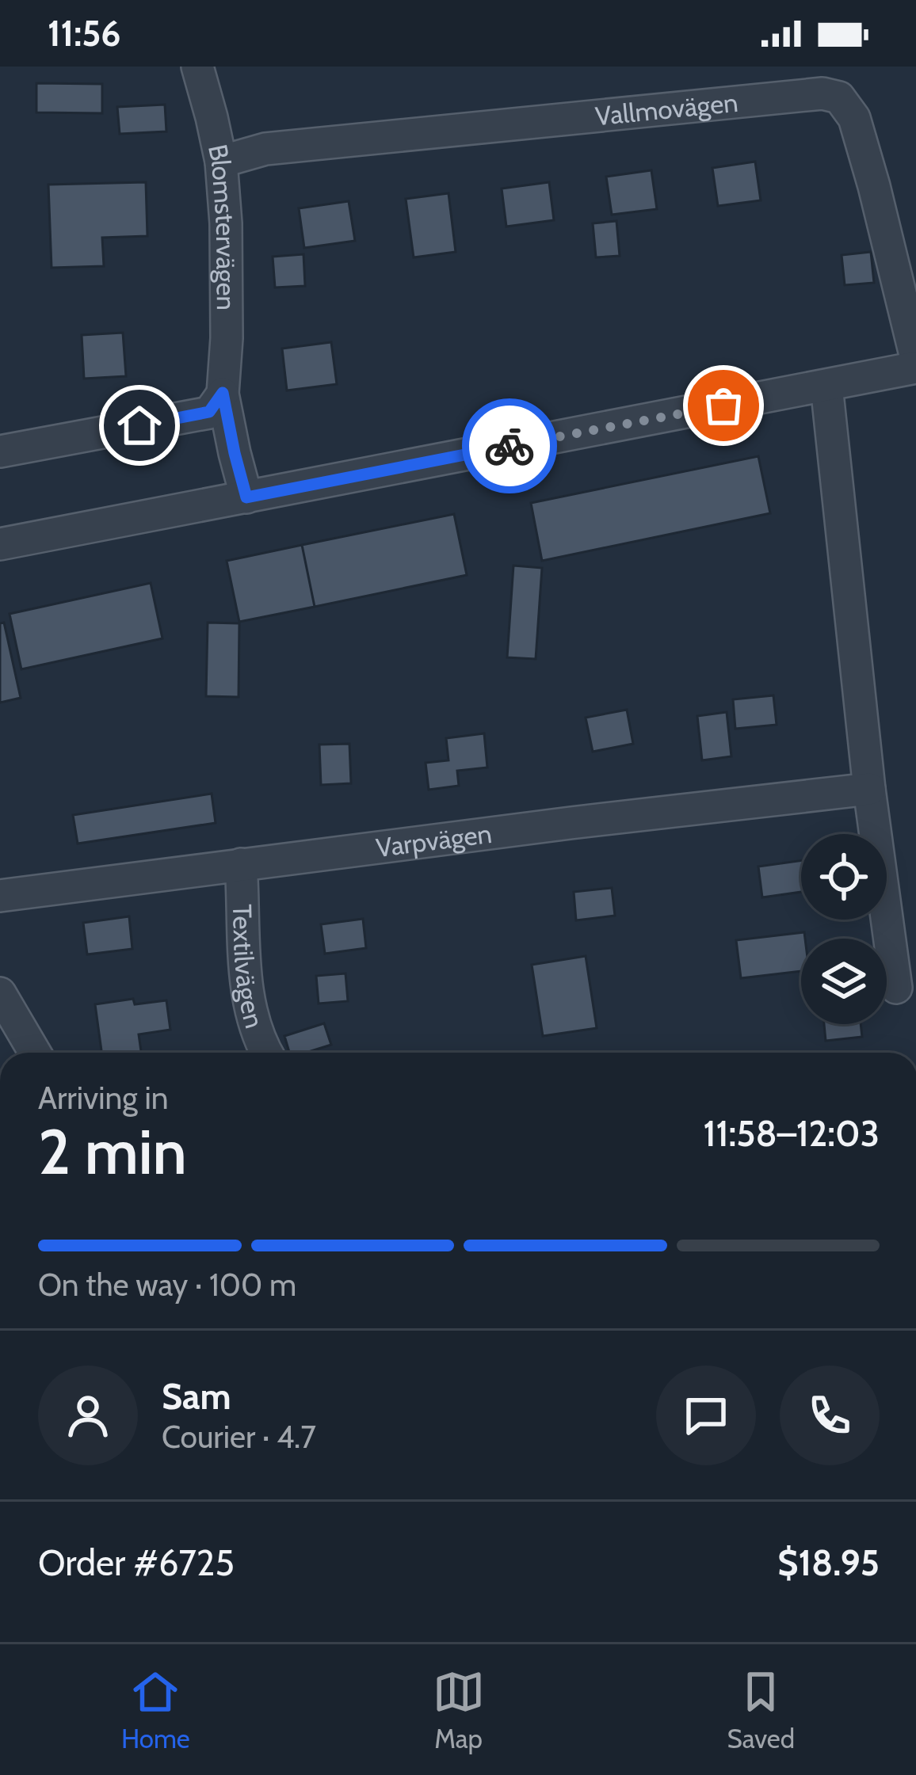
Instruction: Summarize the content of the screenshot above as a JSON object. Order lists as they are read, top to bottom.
{
  "streets": {
    "street": [
      "Vallmovägen",
      "Blomstervägen",
      "Varpvägen",
      "Textilvägen"
    ]
  },
  "crossings": [
    ["Vallmovägen", "Blomstervägen"],
    ["Varpvägen", "Textilvägen"]
  ],
  "page": {
    "status": "11:56",
    "heading": ["2 min", "Arriving in", "11:58–12:03"],
    "panel": [
      "Sam",
      "Courier · 4.7",
      "Order #6725",
      "$18.95"
    ],
    "bar": "On the way · 100 m",
    "tabs": ["Home", "Map", "Saved"]
  }
}
